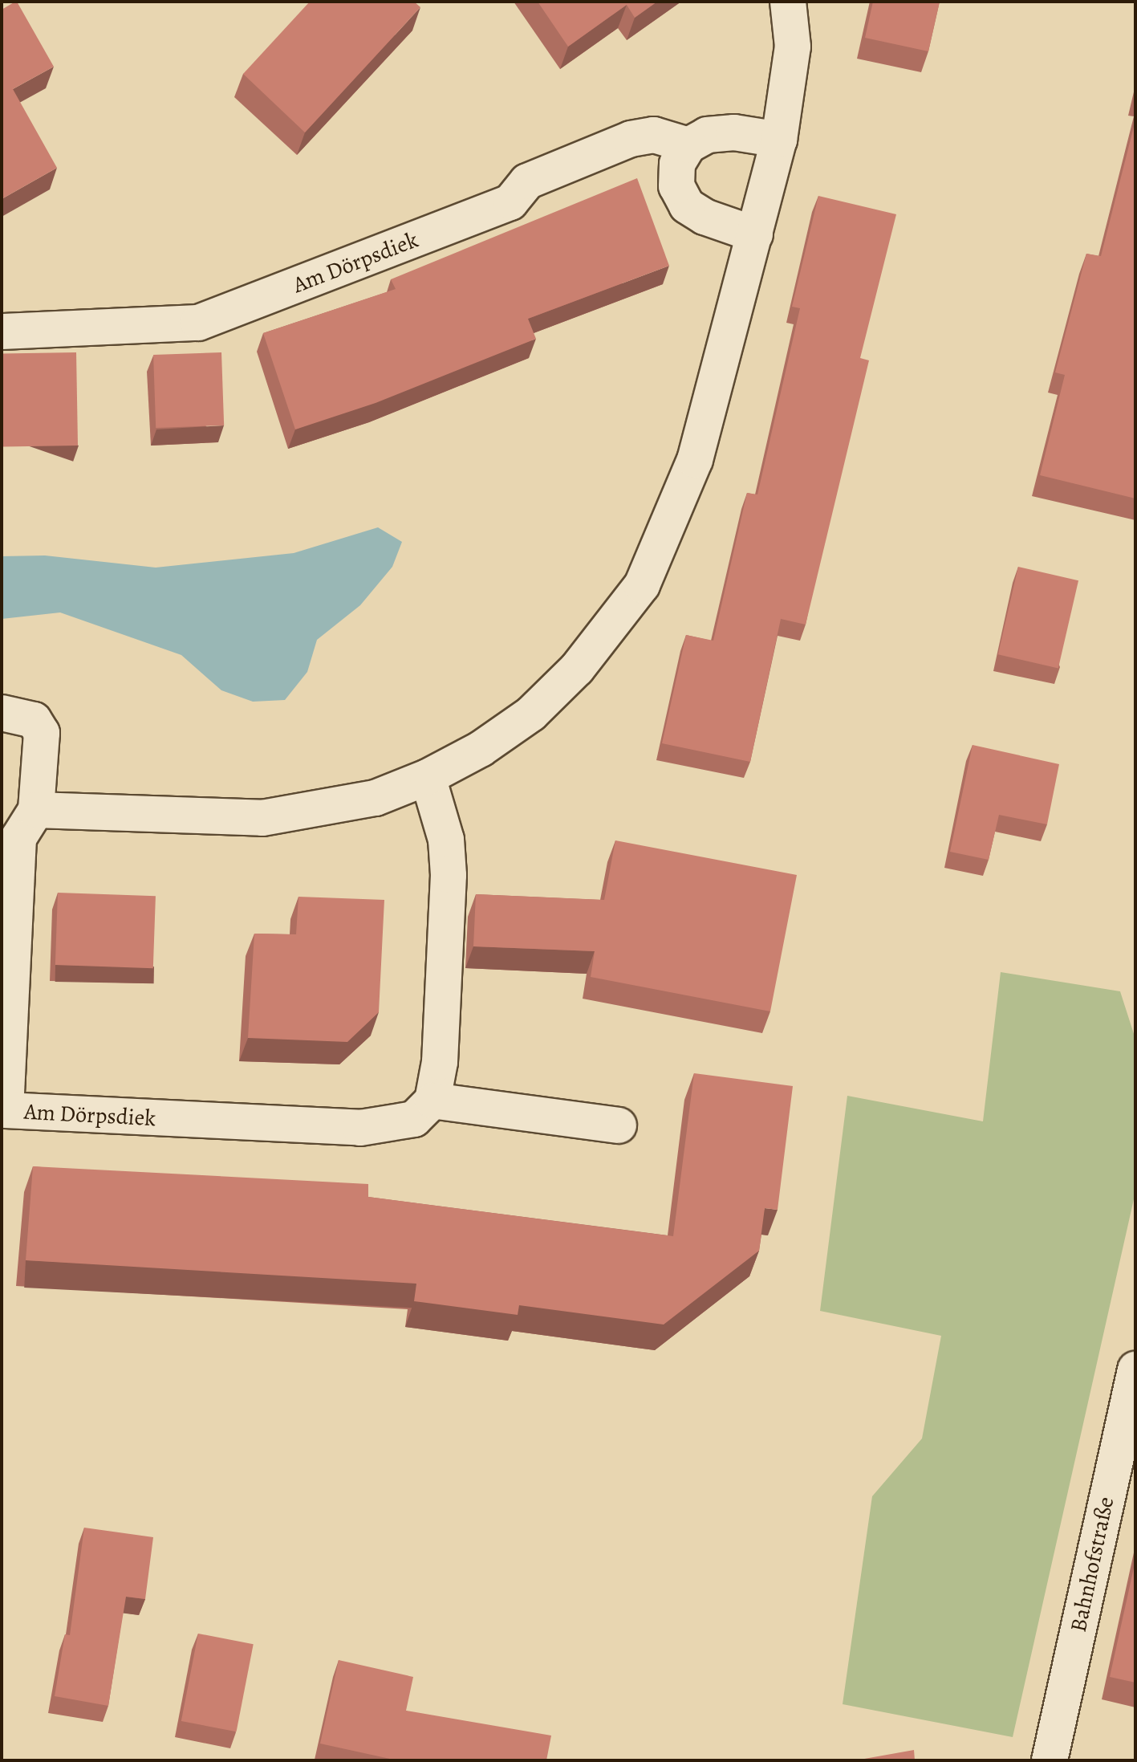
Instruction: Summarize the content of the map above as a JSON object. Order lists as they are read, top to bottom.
{
  "streets": {
    "street": ["Am Dörpsdiek", "Bahnhofstraße"]
  }
}
